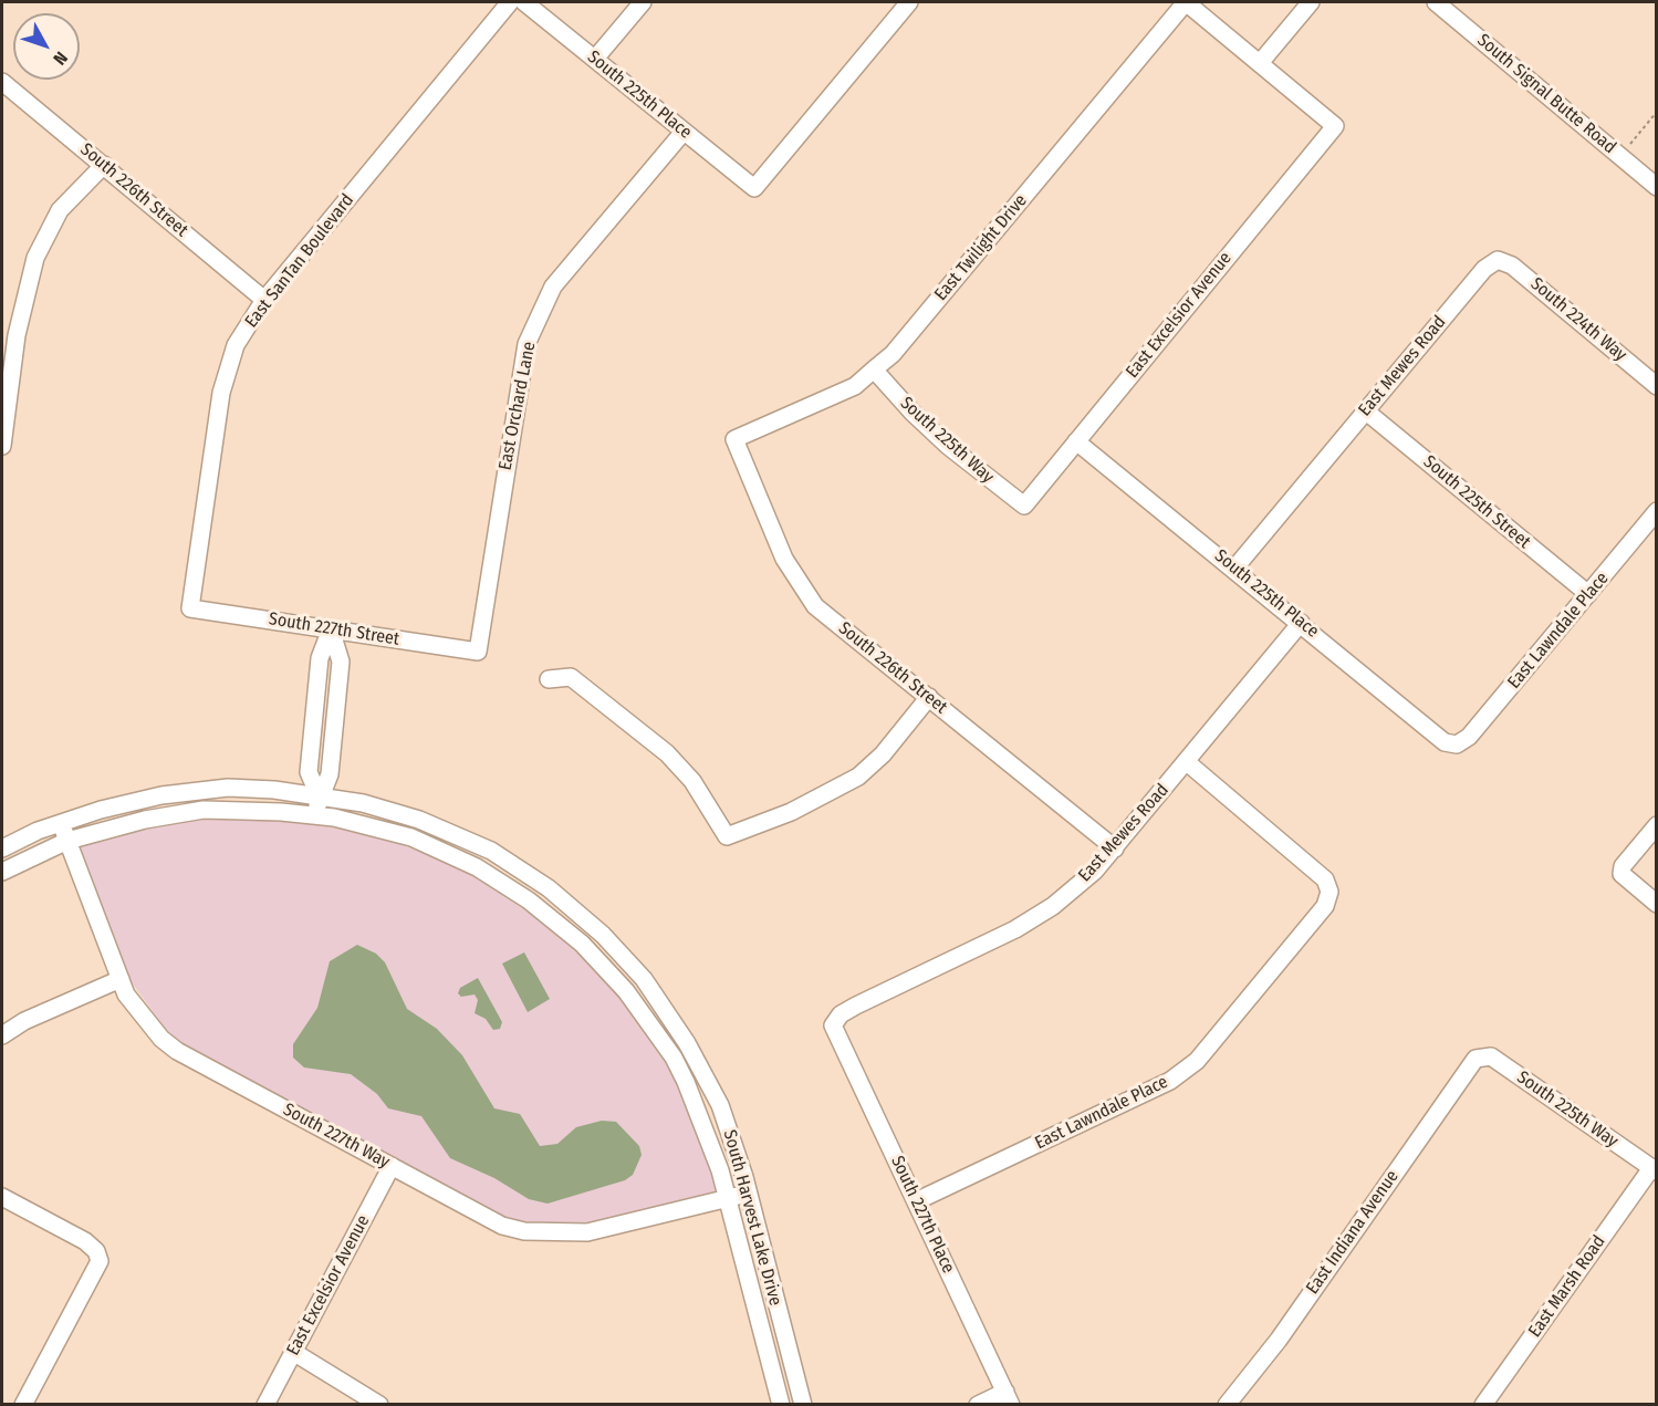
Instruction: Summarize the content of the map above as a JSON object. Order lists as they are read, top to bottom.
{
  "streets": {
    "street": [
      "South Signal Butte Road",
      "South 225th Place",
      "South 226th Street",
      "East Twilight Drive",
      "East SanTan Boulevard",
      "East Excelsior Avenue",
      "South 224th Way",
      "East Mewes Road",
      "East Orchard Lane",
      "South 225th Way",
      "South 225th Street",
      "South 227th Street",
      "East Lawndale Place",
      "South 227th Way",
      "South 227th Place",
      "South Harvest Lake Drive",
      "East Indiana Avenue",
      "East Marsh Road"
    ]
  },
  "crossings": [
    ["South 225th Place", "East Excelsior Avenue"],
    ["South 225th Place", "East Mewes Road"],
    ["South 225th Place", "East Orchard Lane"],
    ["South 225th Place", "East Lawndale Place"],
    ["South 226th Street", "East Twilight Drive"],
    ["South 226th Street", "East SanTan Boulevard"],
    ["South 226th Street", "East Mewes Road"],
    ["East Twilight Drive", "South 225th Way"],
    ["East SanTan Boulevard", "South 227th Street"],
    ["East Excelsior Avenue", "South 225th Way"],
    ["East Excelsior Avenue", "South 227th Way"],
    ["South 224th Way", "East Mewes Road"],
    ["East Mewes Road", "South 225th Street"],
    ["East Mewes Road", "East Lawndale Place"],
    ["East Mewes Road", "South 227th Place"],
    ["East Orchard Lane", "South 227th Street"],
    ["South 225th Way", "East Indiana Avenue"],
    ["South 225th Way", "East Marsh Road"],
    ["South 225th Street", "East Lawndale Place"],
    ["East Lawndale Place", "South 227th Place"],
    ["South 227th Way", "South Harvest Lake Drive"]
  ],
  "north": "bottom right"
}
